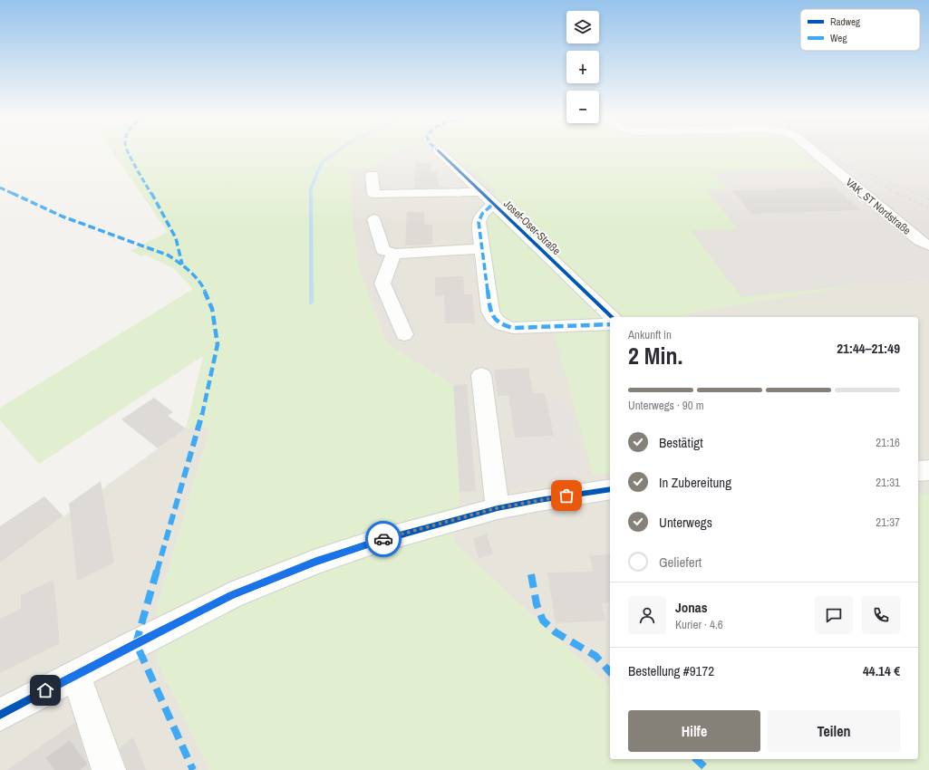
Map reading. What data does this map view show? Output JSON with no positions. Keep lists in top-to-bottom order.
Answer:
{
  "streets": {
    "street": ["VAK_ST Nordstraße", "Josef-Oser-Straße"]
  },
  "legend": ["Radweg", "Weg"],
  "page": {
    "map_buttons": ["+", "−"],
    "heading": ["2 Min.", "Ankunft in", "21:44–21:49"],
    "panel": [
      "Jonas",
      "Kurier · 4.6",
      "Bestellung #9172",
      "44.14 €"
    ],
    "bar": "Unterwegs · 90 m",
    "list": [
      ["Bestätigt", "21:16"],
      ["In Zubereitung", "21:31"],
      ["Unterwegs", "21:37"],
      "Geliefert"
    ],
    "buttons": ["Hilfe", "Teilen"]
  }
}
